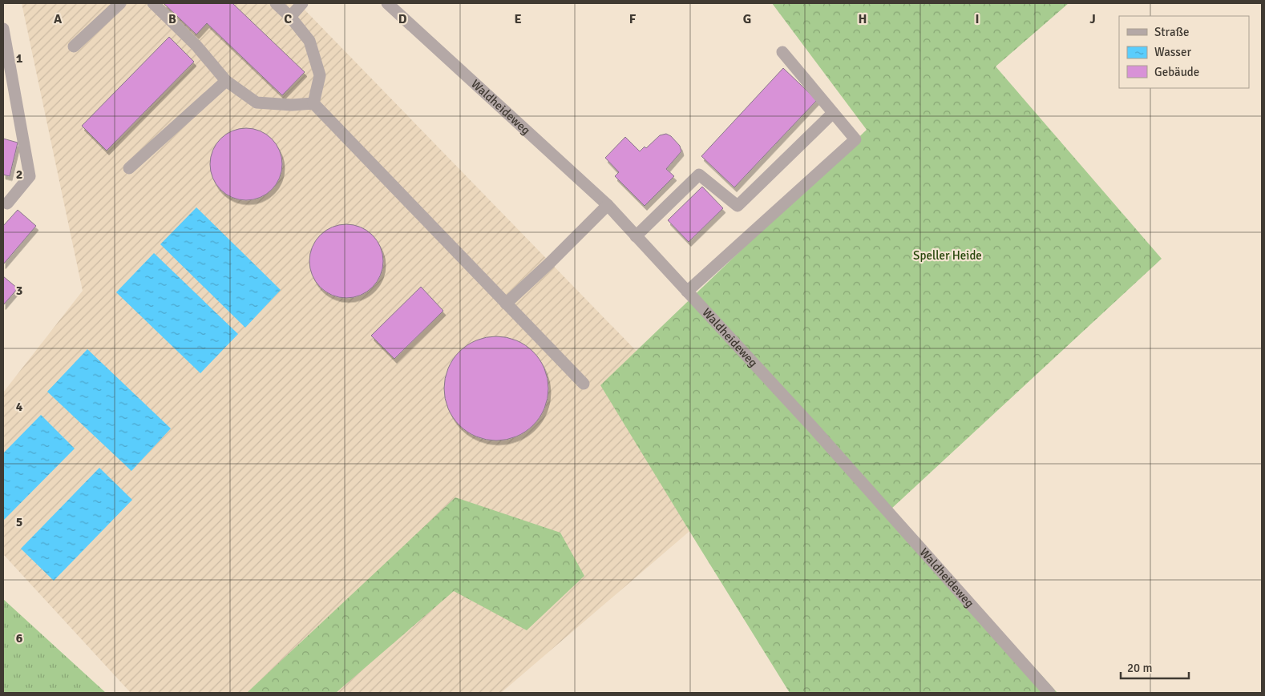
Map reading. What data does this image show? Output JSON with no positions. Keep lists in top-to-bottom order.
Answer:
{
  "streets": {
    "street": ["Waldheideweg"]
  },
  "parks": ["Speller Heide"],
  "legend": ["Straße", "Wasser", "Gebäude"],
  "scale_bar": "20 m",
  "grid": {
    "columns": [
      "A",
      "B",
      "C",
      "D",
      "E",
      "F",
      "G",
      "H",
      "I",
      "J"
    ],
    "rows": [
      "1",
      "2",
      "3",
      "4",
      "5",
      "6"
    ]
  }
}
